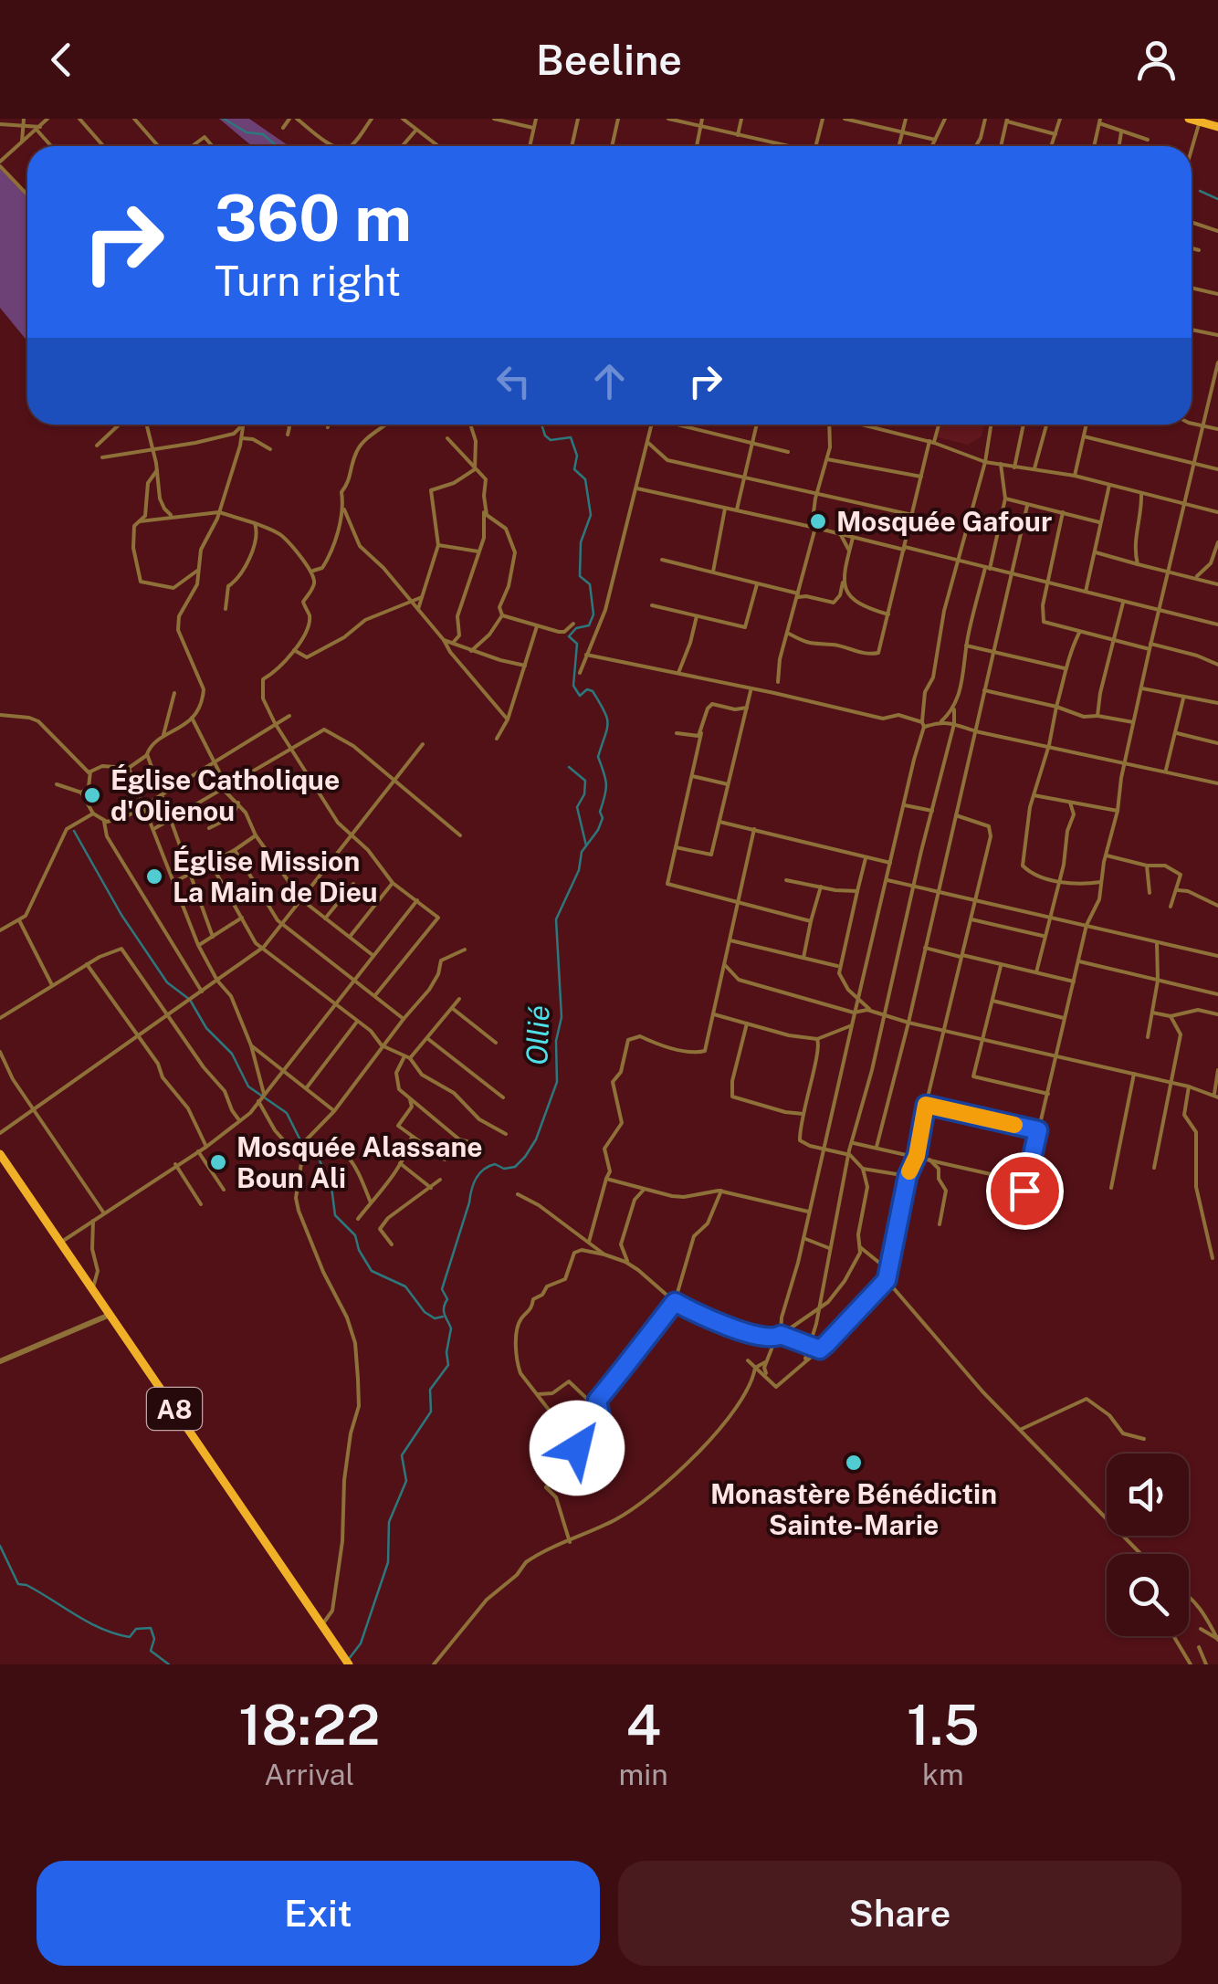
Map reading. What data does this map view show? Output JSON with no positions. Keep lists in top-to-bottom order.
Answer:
{
  "streets": {
    "main road": ["A8"]
  },
  "water": ["Ollié"],
  "places": [
    "Mosquée Gafour",
    "Église Catholique d'Olienou",
    "Église Mission La Main de Dieu",
    "Mosquée Alassane Boun Ali",
    "Monastère Bénédictin Sainte-Marie"
  ],
  "page": {
    "header": "Beeline",
    "turn": ["360 m", "Turn right"],
    "eta": [
      "18:22",
      "Arrival",
      "4",
      "min",
      "1.5",
      "km"
    ],
    "buttons": ["Exit", "Share"]
  }
}
